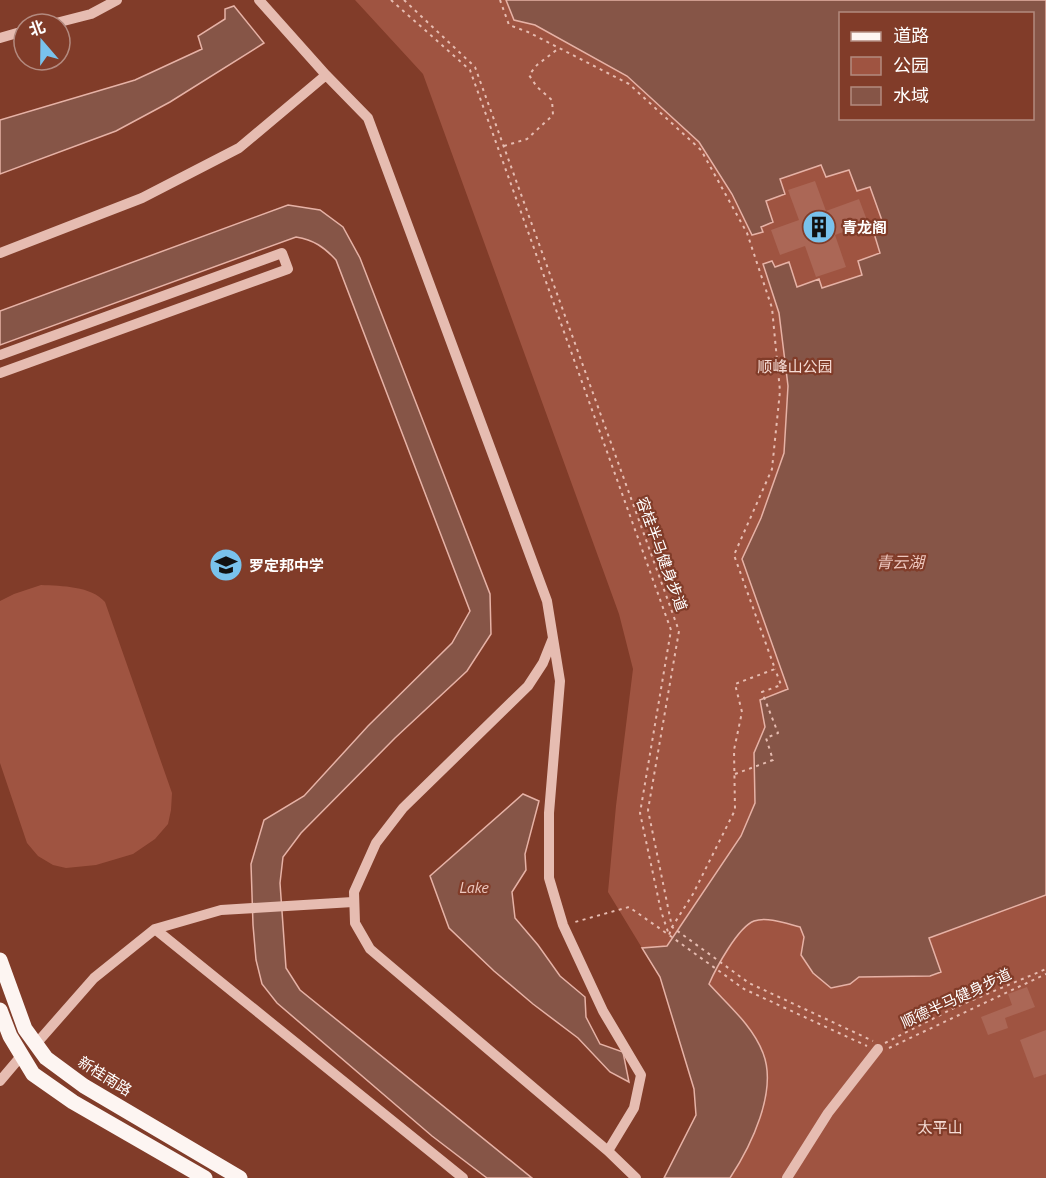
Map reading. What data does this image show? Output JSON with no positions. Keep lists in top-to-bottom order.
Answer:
{
  "streets": {
    "main road": ["新桂南路"],
    "path": ["容桂半马健身步道", "顺德半马健身步道"]
  },
  "water": ["青云湖", "Lake"],
  "parks": ["顺峰山公园", "太平山"],
  "places": {
    "building": ["青龙阁"],
    "school or university": ["罗定邦中学"]
  },
  "legend": ["道路", "公园", "水域"],
  "north": "top"
}
